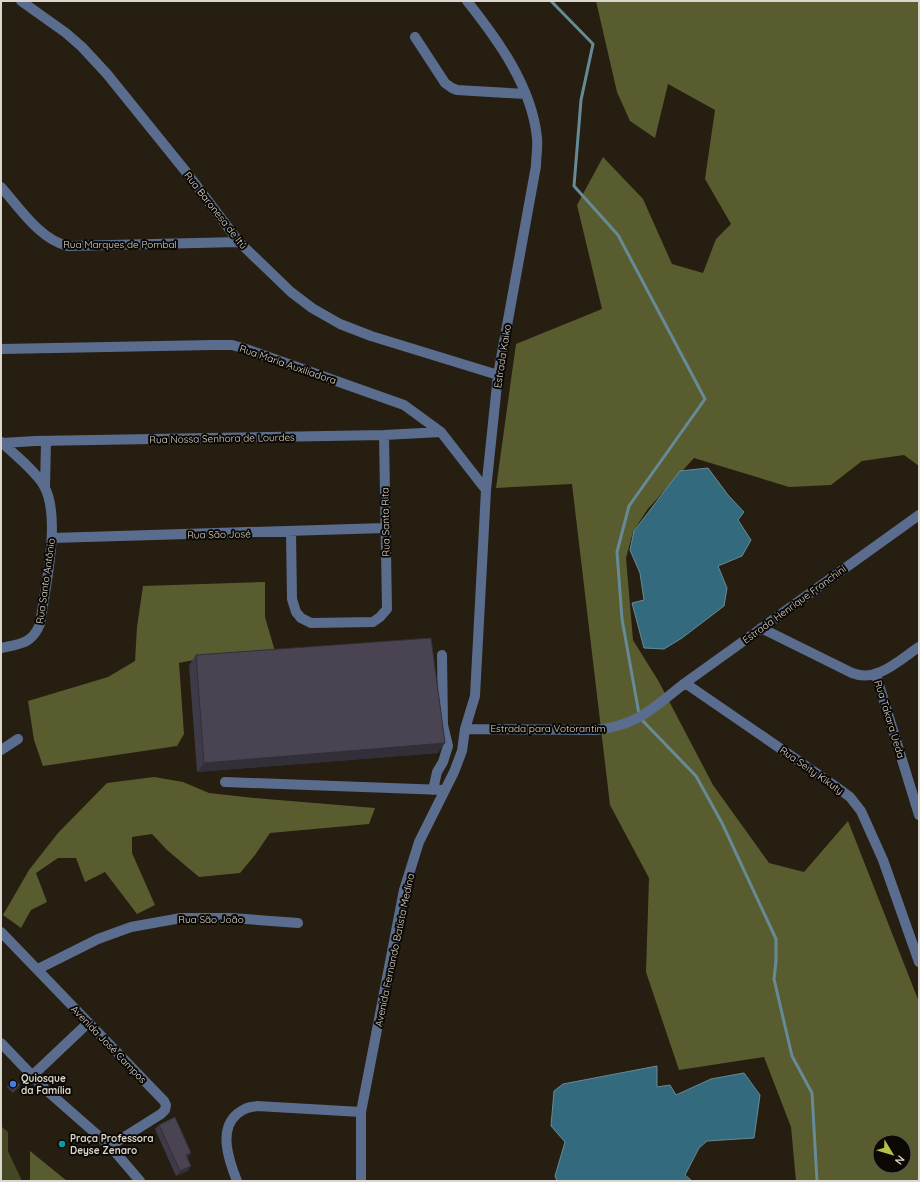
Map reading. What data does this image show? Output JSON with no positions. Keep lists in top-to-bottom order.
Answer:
{
  "streets": {
    "street": [
      "Rua Baronesa de Itú",
      "Rua Marques de Pombal",
      "Estrada Kaiko",
      "Rua Maria Auxiliadora",
      "Rua Nossa Senhora de Lourdes",
      "Rua Santa Rita",
      "Rua São José",
      "Rua Santo Antônio",
      "Estrada Henrique Franchini",
      "Rua Takara Ueda",
      "Estrada para Votorantim",
      "Rua Seity Kikuty",
      "Rua São João",
      "Avenida Fernando Batista Medina",
      "Avenida José Campos"
    ]
  },
  "crossings": [
    ["Rua Baronesa de Itú", "Rua Marques de Pombal"],
    ["Rua Baronesa de Itú", "Estrada Kaiko"],
    ["Estrada Kaiko", "Rua Maria Auxiliadora"],
    ["Estrada Kaiko", "Estrada para Votorantim"],
    ["Estrada Kaiko", "Avenida Fernando Batista Medina"],
    ["Rua Maria Auxiliadora", "Rua Nossa Senhora de Lourdes"],
    ["Rua Nossa Senhora de Lourdes", "Rua Santa Rita"],
    ["Rua Nossa Senhora de Lourdes", "Rua Santo Antônio"],
    ["Rua Santa Rita", "Rua São José"],
    ["Rua São José", "Rua Santo Antônio"],
    ["Estrada Henrique Franchini", "Rua Takara Ueda"],
    ["Estrada Henrique Franchini", "Estrada para Votorantim"],
    ["Estrada Henrique Franchini", "Rua Seity Kikuty"],
    ["Estrada para Votorantim", "Avenida Fernando Batista Medina"],
    ["Rua São João", "Avenida José Campos"]
  ],
  "places": ["Quiosque da Família", "Praça Professora Deyse Zenaro"],
  "north": "bottom right"
}
